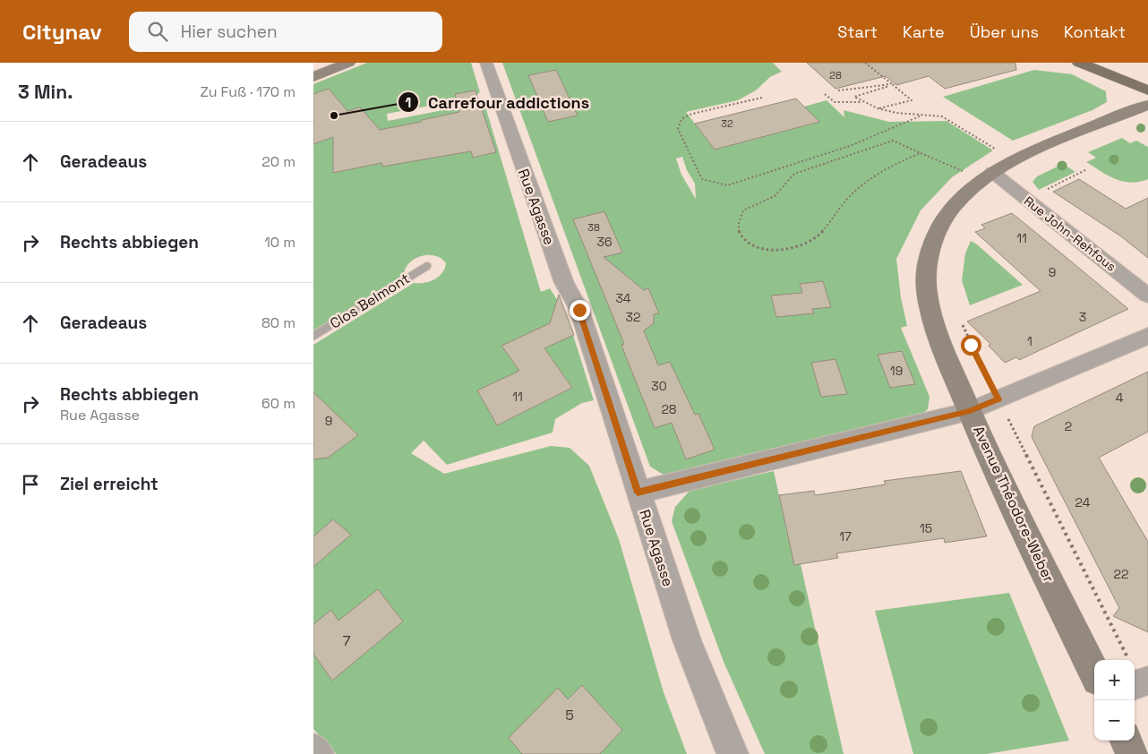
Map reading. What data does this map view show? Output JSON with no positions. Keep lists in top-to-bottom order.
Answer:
{
  "streets": {
    "street": ["Rue Agasse", "Rue John-Rehfous", "Avenue Théodore-Weber"],
    "lane": ["Clos Belmont"]
  },
  "crossings": [
    ["Rue John-Rehfous", "Avenue Théodore-Weber"]
  ],
  "places": ["Carrefour addictions"],
  "house_numbers": [
    "28",
    "32",
    "38",
    "11",
    "36",
    "9",
    "34",
    "32",
    "3",
    "1",
    "19",
    "30",
    "11",
    "4",
    "28",
    "9",
    "2",
    "24",
    "15",
    "17",
    "22",
    "7",
    "5"
  ],
  "page": {
    "header": "Citynav",
    "search": "Hier suchen",
    "nav": [
      "Start",
      "Karte",
      "Über uns",
      "Kontakt"
    ],
    "heading": ["3 Min.", "Zu Fuß · 170 m"],
    "list": [
      ["Geradeaus", "20 m"],
      ["Rechts abbiegen", "10 m"],
      ["Geradeaus", "80 m"],
      ["Rechts abbiegen", "Rue Agasse", "60 m"],
      "Ziel erreicht"
    ],
    "map_buttons": ["+", "−"]
  }
}
